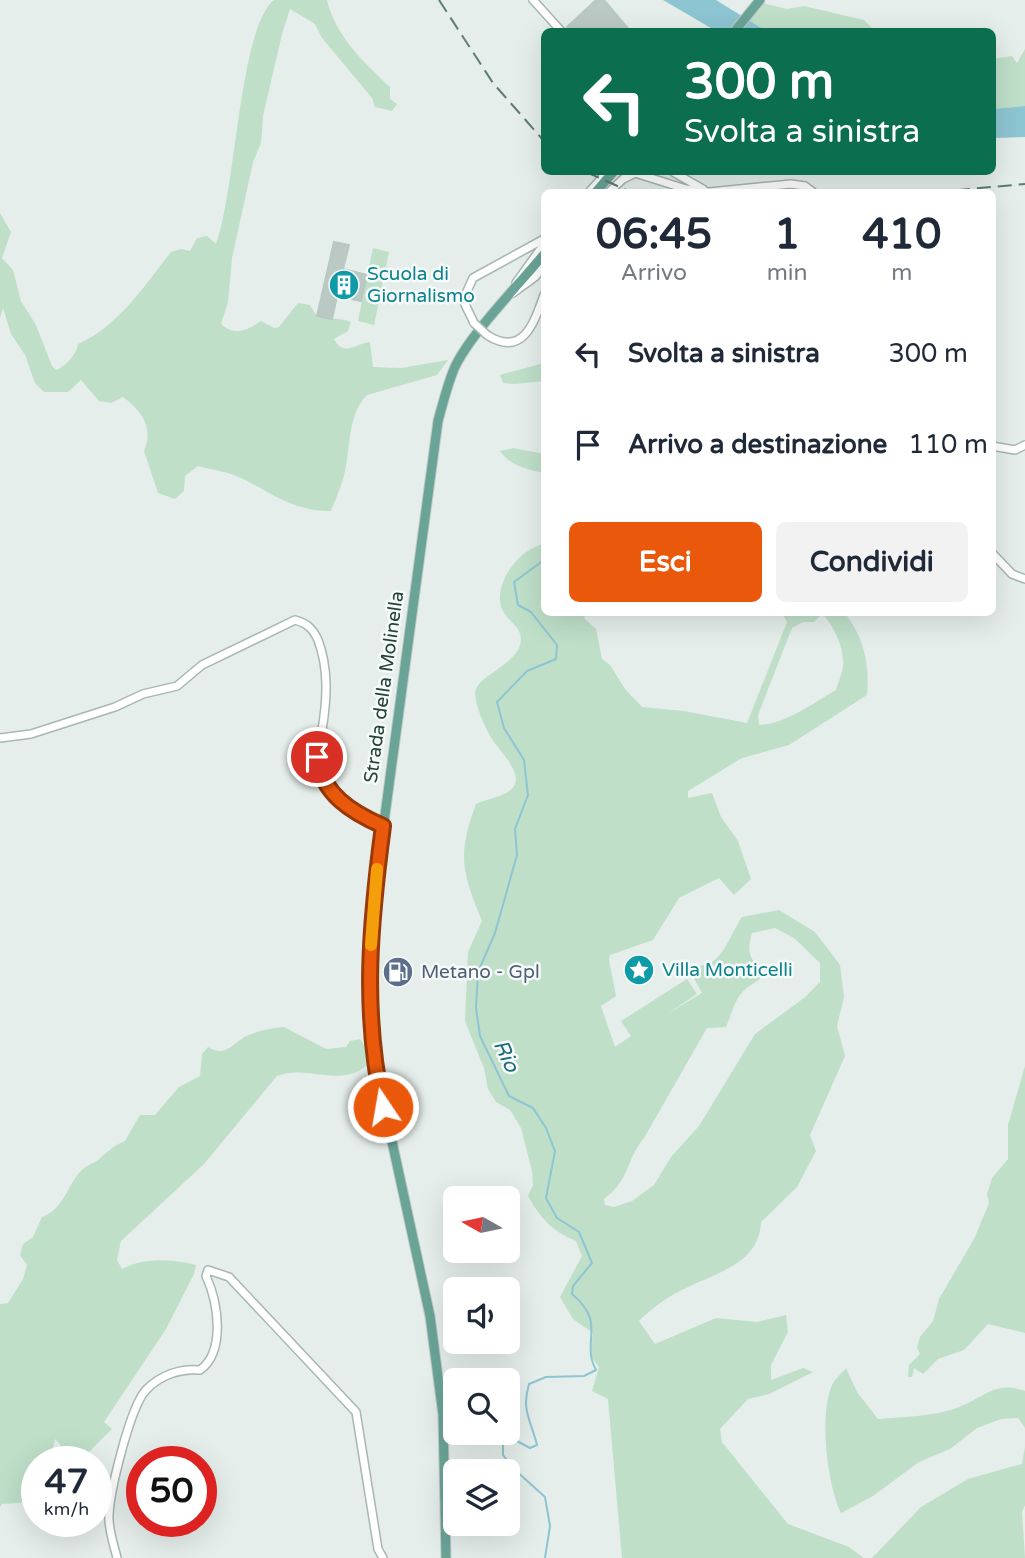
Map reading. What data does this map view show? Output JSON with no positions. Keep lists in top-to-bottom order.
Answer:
{
  "streets": {
    "main road": ["Strada della Molinella"]
  },
  "water": ["Rio"],
  "places": {
    "building": ["Scuola di Giornalismo"],
    "place": ["Villa Monticelli"],
    "fuel station": ["Metano - Gpl"]
  },
  "north": "left",
  "page": {
    "turn": ["300 m", "Svolta a sinistra"],
    "eta": [
      "06:45",
      "Arrivo",
      "1",
      "min",
      "410",
      "m"
    ],
    "list": [
      {
        "name": "Svolta a sinistra",
        "value": "300 m"
      },
      {
        "name": "Arrivo a destinazione",
        "value": "110 m"
      }
    ],
    "buttons": ["Esci", "Condividi"],
    "speed": "47 km/h",
    "limit": "50"
  }
}
